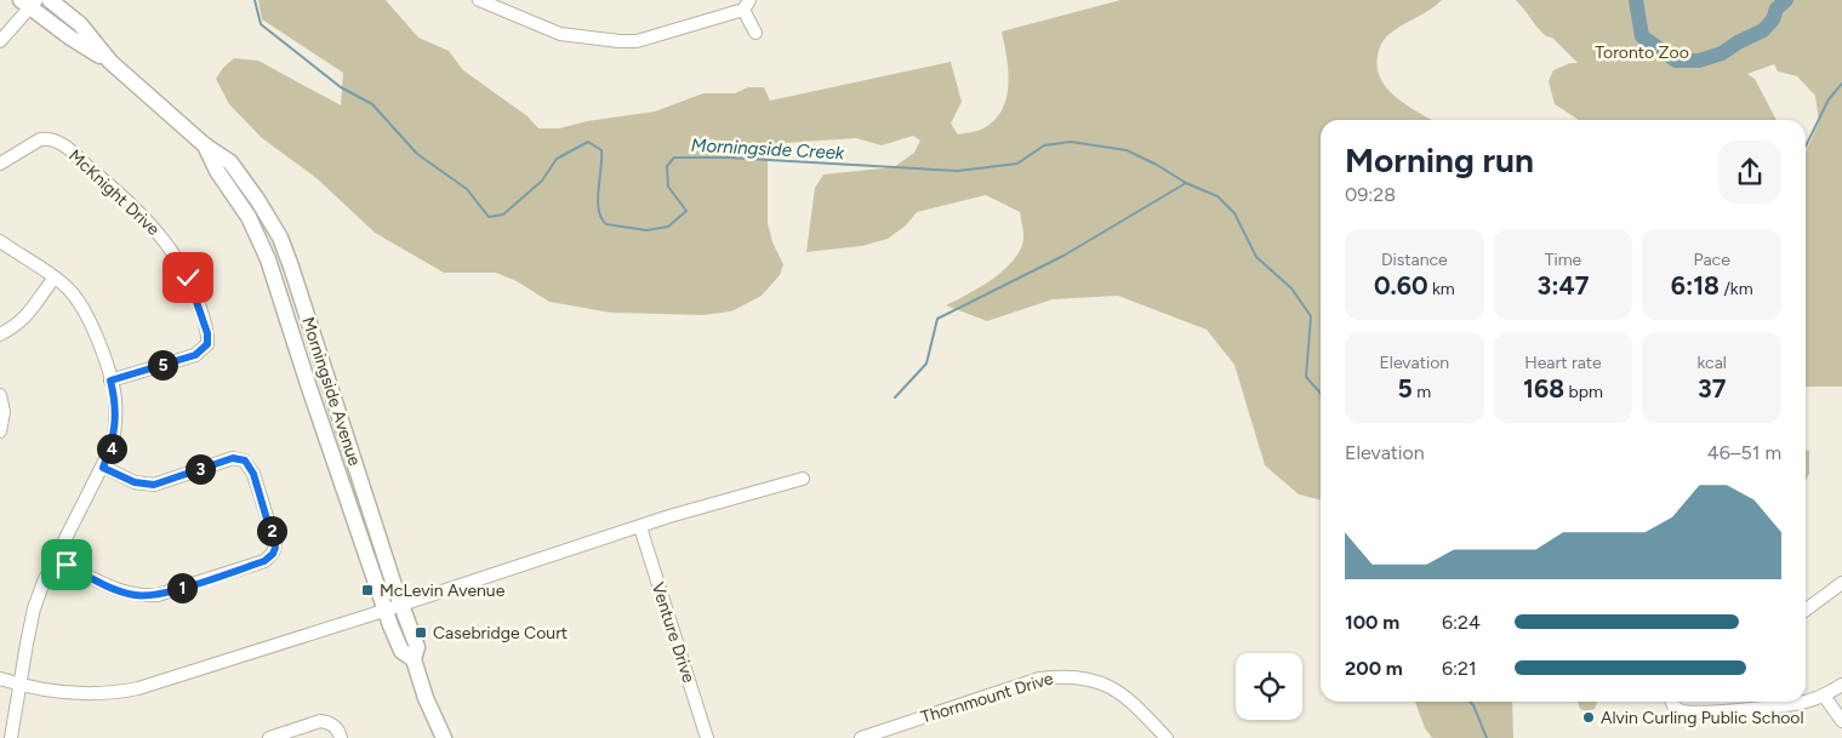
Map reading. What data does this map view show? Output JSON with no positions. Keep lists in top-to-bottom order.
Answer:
{
  "streets": {
    "main road": ["Morningside Avenue"],
    "street": ["McKnight Drive", "Venture Drive", "Thornmount Drive"]
  },
  "water": ["Morningside Creek"],
  "parks": ["Toronto Zoo"],
  "places": {
    "transit": ["McLevin Avenue", "Casebridge Court"],
    "other": ["Alvin Curling Public School"]
  },
  "page": {
    "heading": ["Morning run", "09:28"],
    "stats": [
      ["Distance", "0.60 km"],
      ["Time", "3:47"],
      ["Pace", "6:18 /km"],
      ["Elevation", "5 m"],
      ["Heart rate", "168 bpm"],
      ["kcal", "37"]
    ],
    "pins": [
      "5",
      "4",
      "3",
      "2",
      "1"
    ],
    "chart": ["Elevation", "46–51 m"],
    "list": [
      {
        "name": "100 m",
        "note": "6:24"
      },
      {
        "name": "200 m",
        "note": "6:21"
      }
    ]
  }
}
